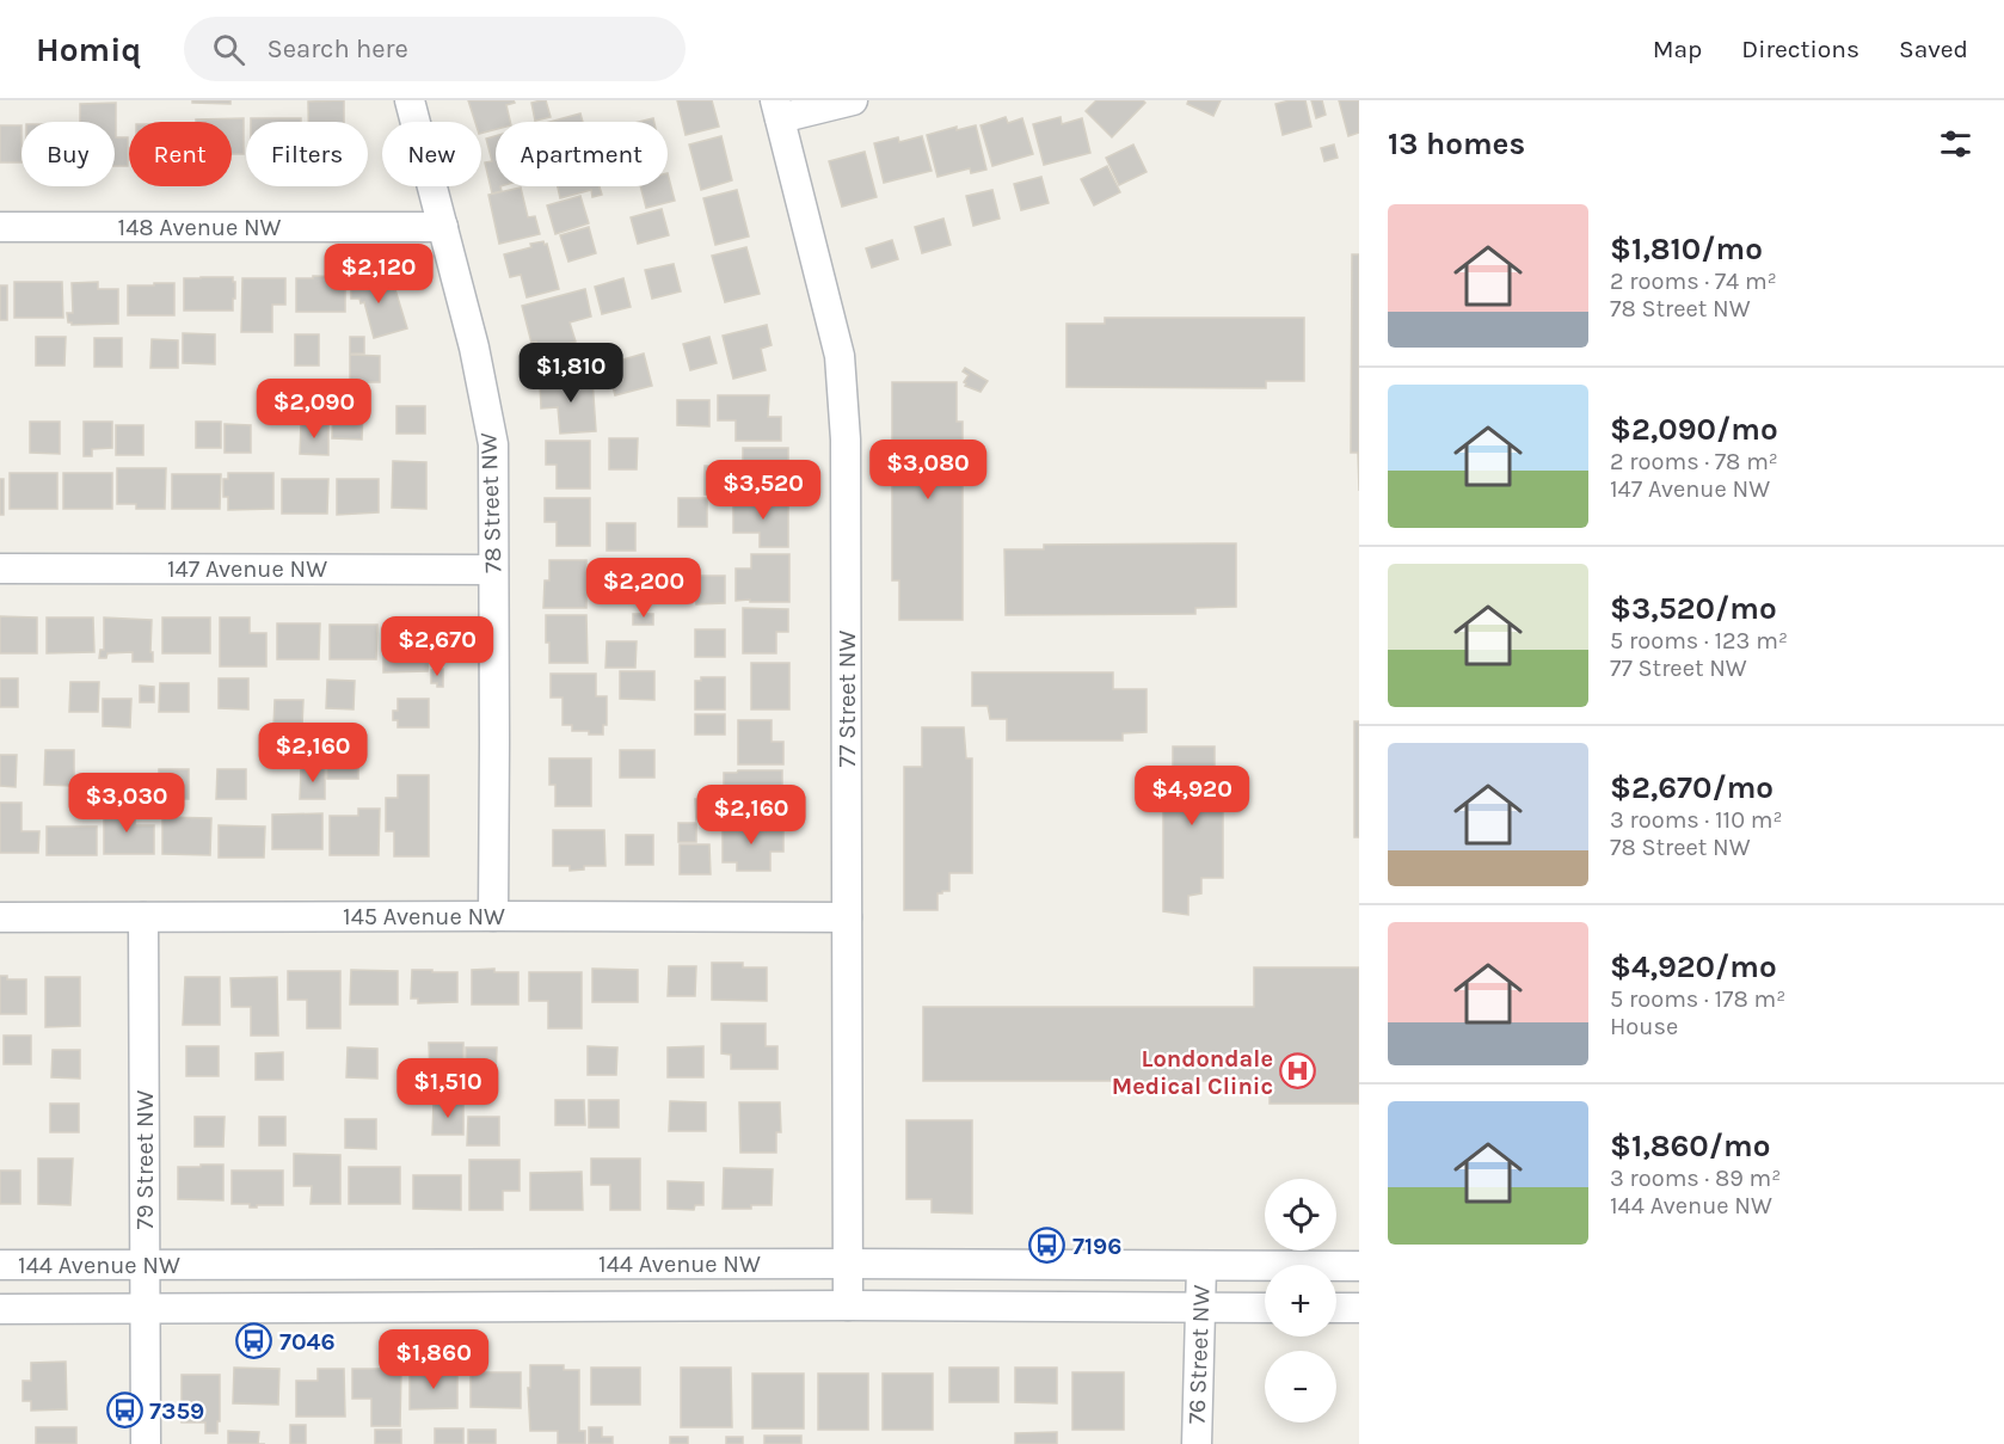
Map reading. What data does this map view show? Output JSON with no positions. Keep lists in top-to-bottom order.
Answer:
{
  "streets": {
    "street": [
      "148 Avenue NW",
      "78 Street NW",
      "147 Avenue NW",
      "77 Street NW",
      "145 Avenue NW",
      "79 Street NW",
      "144 Avenue NW",
      "76 Street NW"
    ]
  },
  "crossings": [
    ["148 Avenue NW", "78 Street NW"],
    ["78 Street NW", "147 Avenue NW"],
    ["78 Street NW", "145 Avenue NW"],
    ["77 Street NW", "145 Avenue NW"],
    ["77 Street NW", "144 Avenue NW"],
    ["145 Avenue NW", "79 Street NW"],
    ["79 Street NW", "144 Avenue NW"],
    ["144 Avenue NW", "76 Street NW"]
  ],
  "places": {
    "hospital": ["Londondale Medical Clinic"],
    "bus stop": ["7196", "7046", "7359"]
  },
  "page": {
    "header": "Homiq",
    "search": "Search here",
    "nav": ["Map", "Directions", "Saved"],
    "heading": "13 homes",
    "chip": [
      "Buy",
      "Rent",
      "Filters",
      "New",
      "Apartment"
    ],
    "list": [
      {
        "name": "$1,810/mo",
        "note": "2 rooms · 74 m² · 78 Street NW"
      },
      {
        "name": "$2,090/mo",
        "note": "2 rooms · 78 m² · 147 Avenue NW"
      },
      {
        "name": "$3,520/mo",
        "note": "5 rooms · 123 m² · 77 Street NW"
      },
      {
        "name": "$2,670/mo",
        "note": "3 rooms · 110 m² · 78 Street NW"
      },
      {
        "name": "$4,920/mo",
        "note": "5 rooms · 178 m² · House"
      },
      {
        "name": "$1,860/mo",
        "note": "3 rooms · 89 m² · 144 Avenue NW"
      }
    ],
    "price": [
      "$2,120",
      "$1,810",
      "$2,090",
      "$3,080",
      "$3,520",
      "$2,200",
      "$2,670",
      "$2,160",
      "$4,920",
      "$3,030",
      "$2,160",
      "$1,510",
      "$1,860"
    ],
    "map_buttons": ["+", "−"]
  }
}
